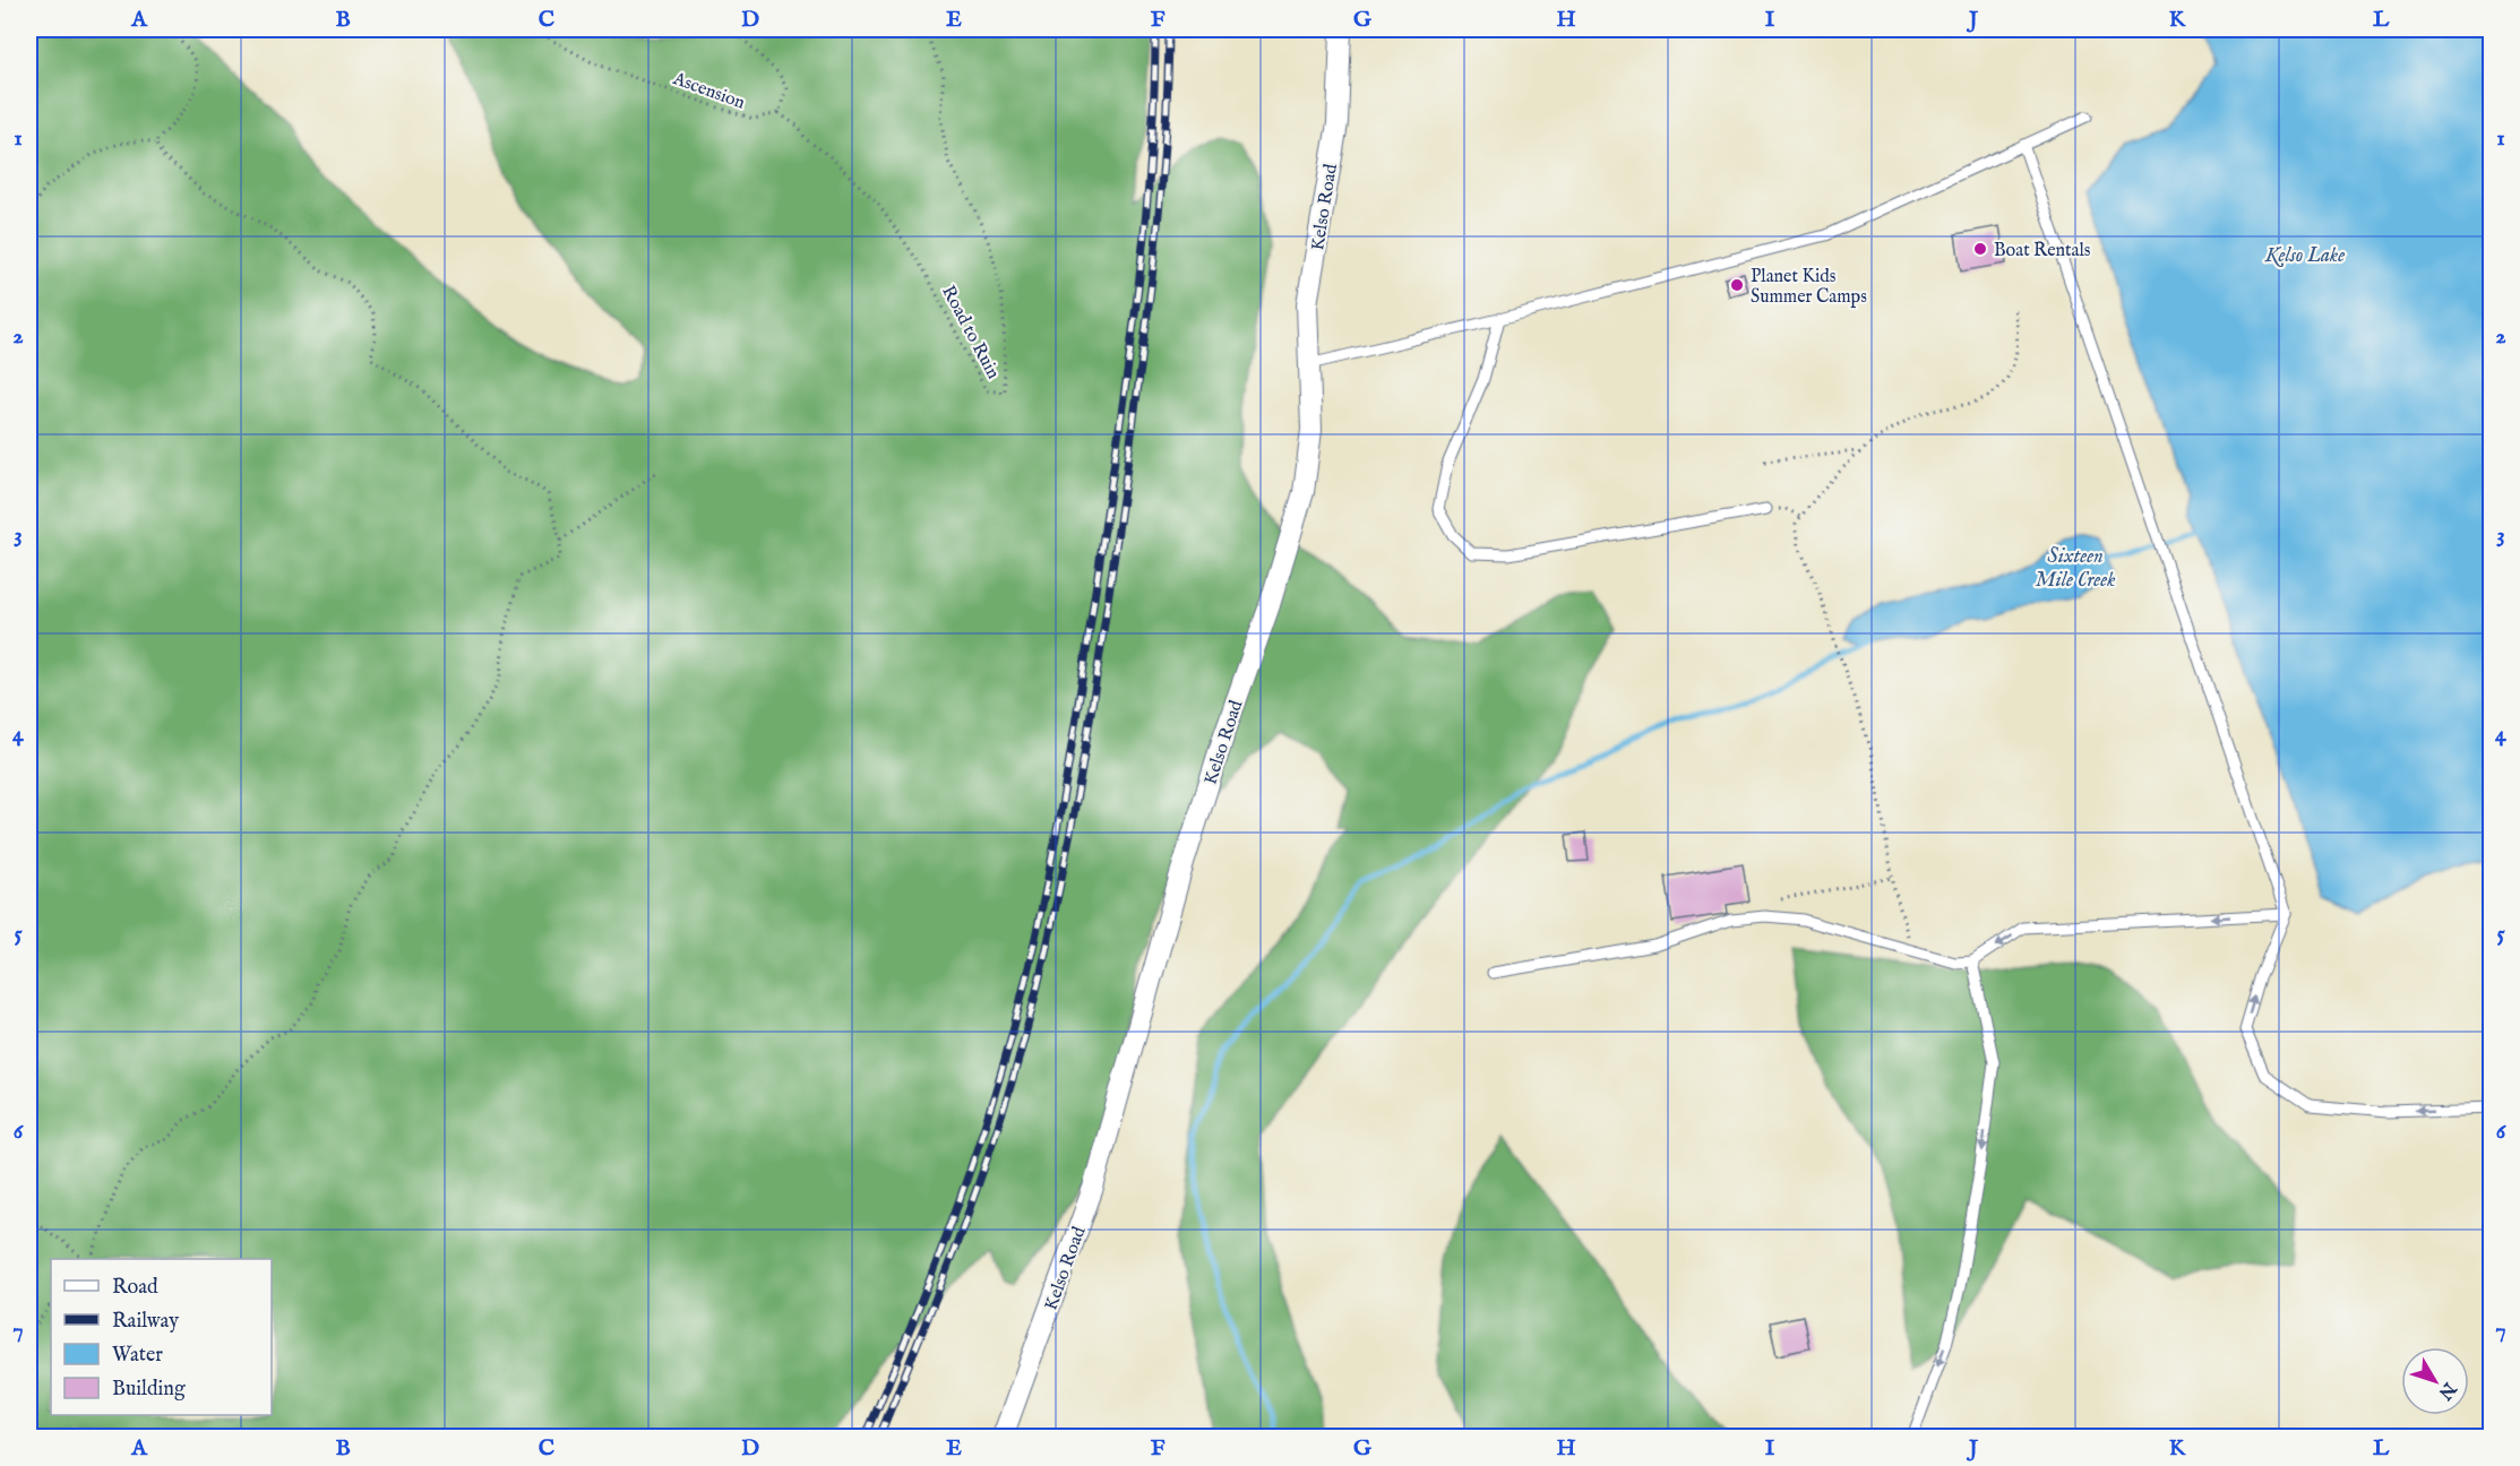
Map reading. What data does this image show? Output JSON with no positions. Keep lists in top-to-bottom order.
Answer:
{
  "streets": {
    "street": ["Kelso Road"],
    "path": ["Ascension", "Road to Ruin"]
  },
  "crossings": [
    ["Ascension", "Road to Ruin"]
  ],
  "water": ["Kelso Lake", "Sixteen Mile Creek"],
  "places": ["Boat Rentals", "Planet Kids Summer Camps"],
  "legend": [
    "Road",
    "Railway",
    "Water",
    "Building"
  ],
  "north": "bottom right",
  "grid": {
    "columns": [
      "A",
      "B",
      "C",
      "D",
      "E",
      "F",
      "G",
      "H",
      "I",
      "J",
      "K",
      "L"
    ],
    "rows": [
      "1",
      "2",
      "3",
      "4",
      "5",
      "6",
      "7"
    ]
  }
}
